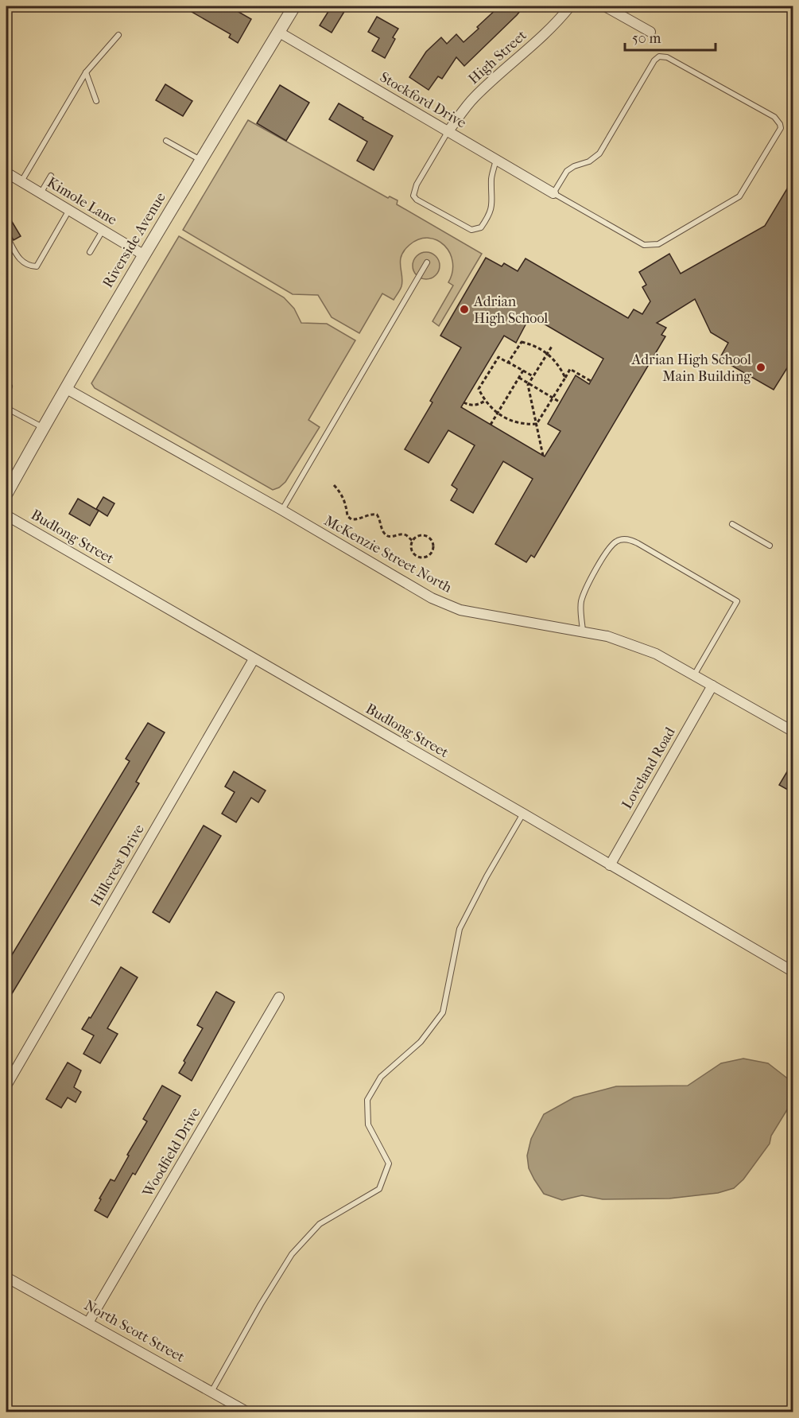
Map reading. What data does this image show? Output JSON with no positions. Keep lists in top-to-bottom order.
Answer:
{
  "streets": {
    "street": [
      "High Street",
      "Stockford Drive",
      "Kimole Lane",
      "Riverside Avenue",
      "Budlong Street",
      "McKenzie Street North",
      "Loveland Road",
      "Hillcrest Drive",
      "Woodfield Drive",
      "North Scott Street"
    ]
  },
  "crossings": [
    ["High Street", "Stockford Drive"],
    ["Stockford Drive", "Riverside Avenue"],
    ["Kimole Lane", "Riverside Avenue"],
    ["Riverside Avenue", "McKenzie Street North"],
    ["Budlong Street", "Loveland Road"],
    ["Budlong Street", "Hillcrest Drive"],
    ["McKenzie Street North", "Loveland Road"],
    ["Woodfield Drive", "North Scott Street"]
  ],
  "places": ["Adrian High School", "Adrian High School Main Building"],
  "scale_bar": "50 m"
}
